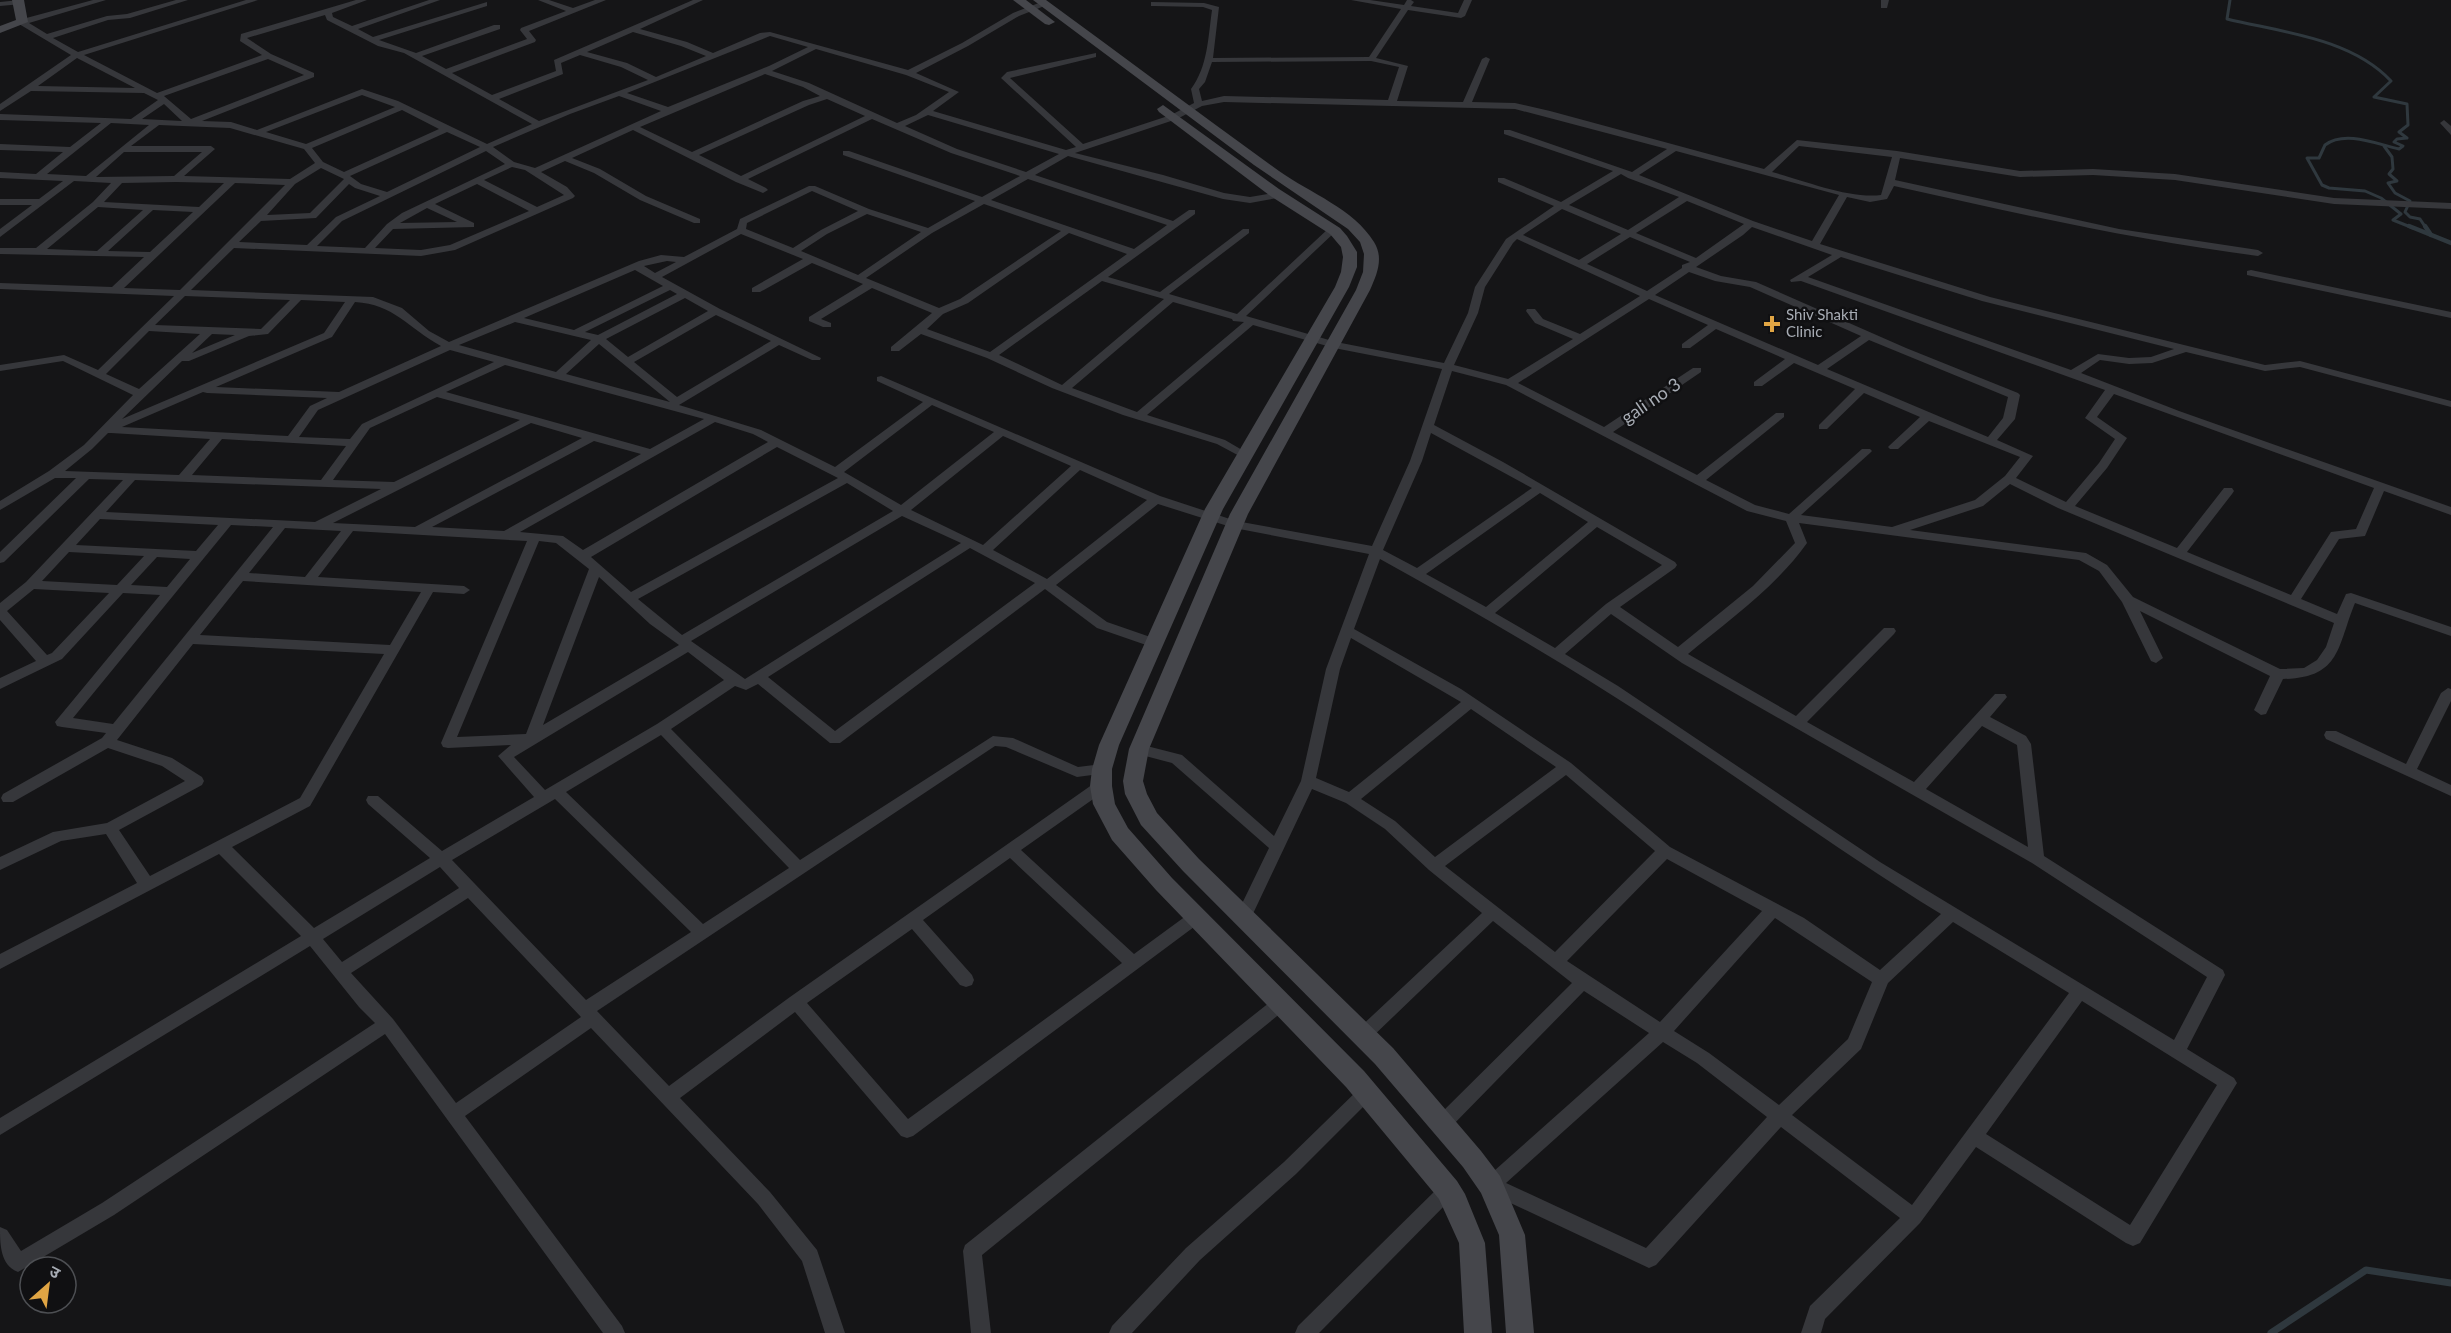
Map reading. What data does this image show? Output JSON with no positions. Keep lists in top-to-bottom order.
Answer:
{
  "streets": {
    "street": ["gali no 3"]
  },
  "places": {
    "health": ["Shiv Shakti Clinic"]
  },
  "north": "top right"
}
